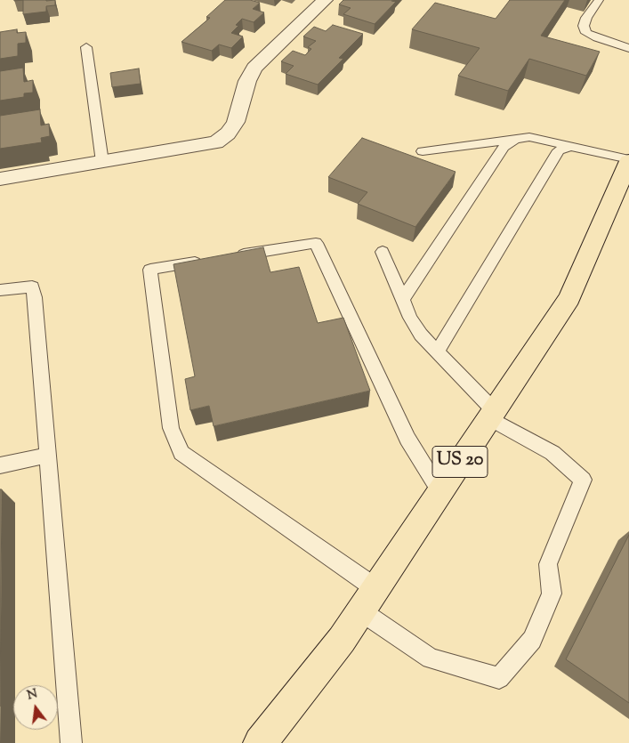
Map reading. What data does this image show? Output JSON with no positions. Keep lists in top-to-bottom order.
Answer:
{
  "streets": {
    "main road": ["US 20"]
  },
  "north": "top"
}
